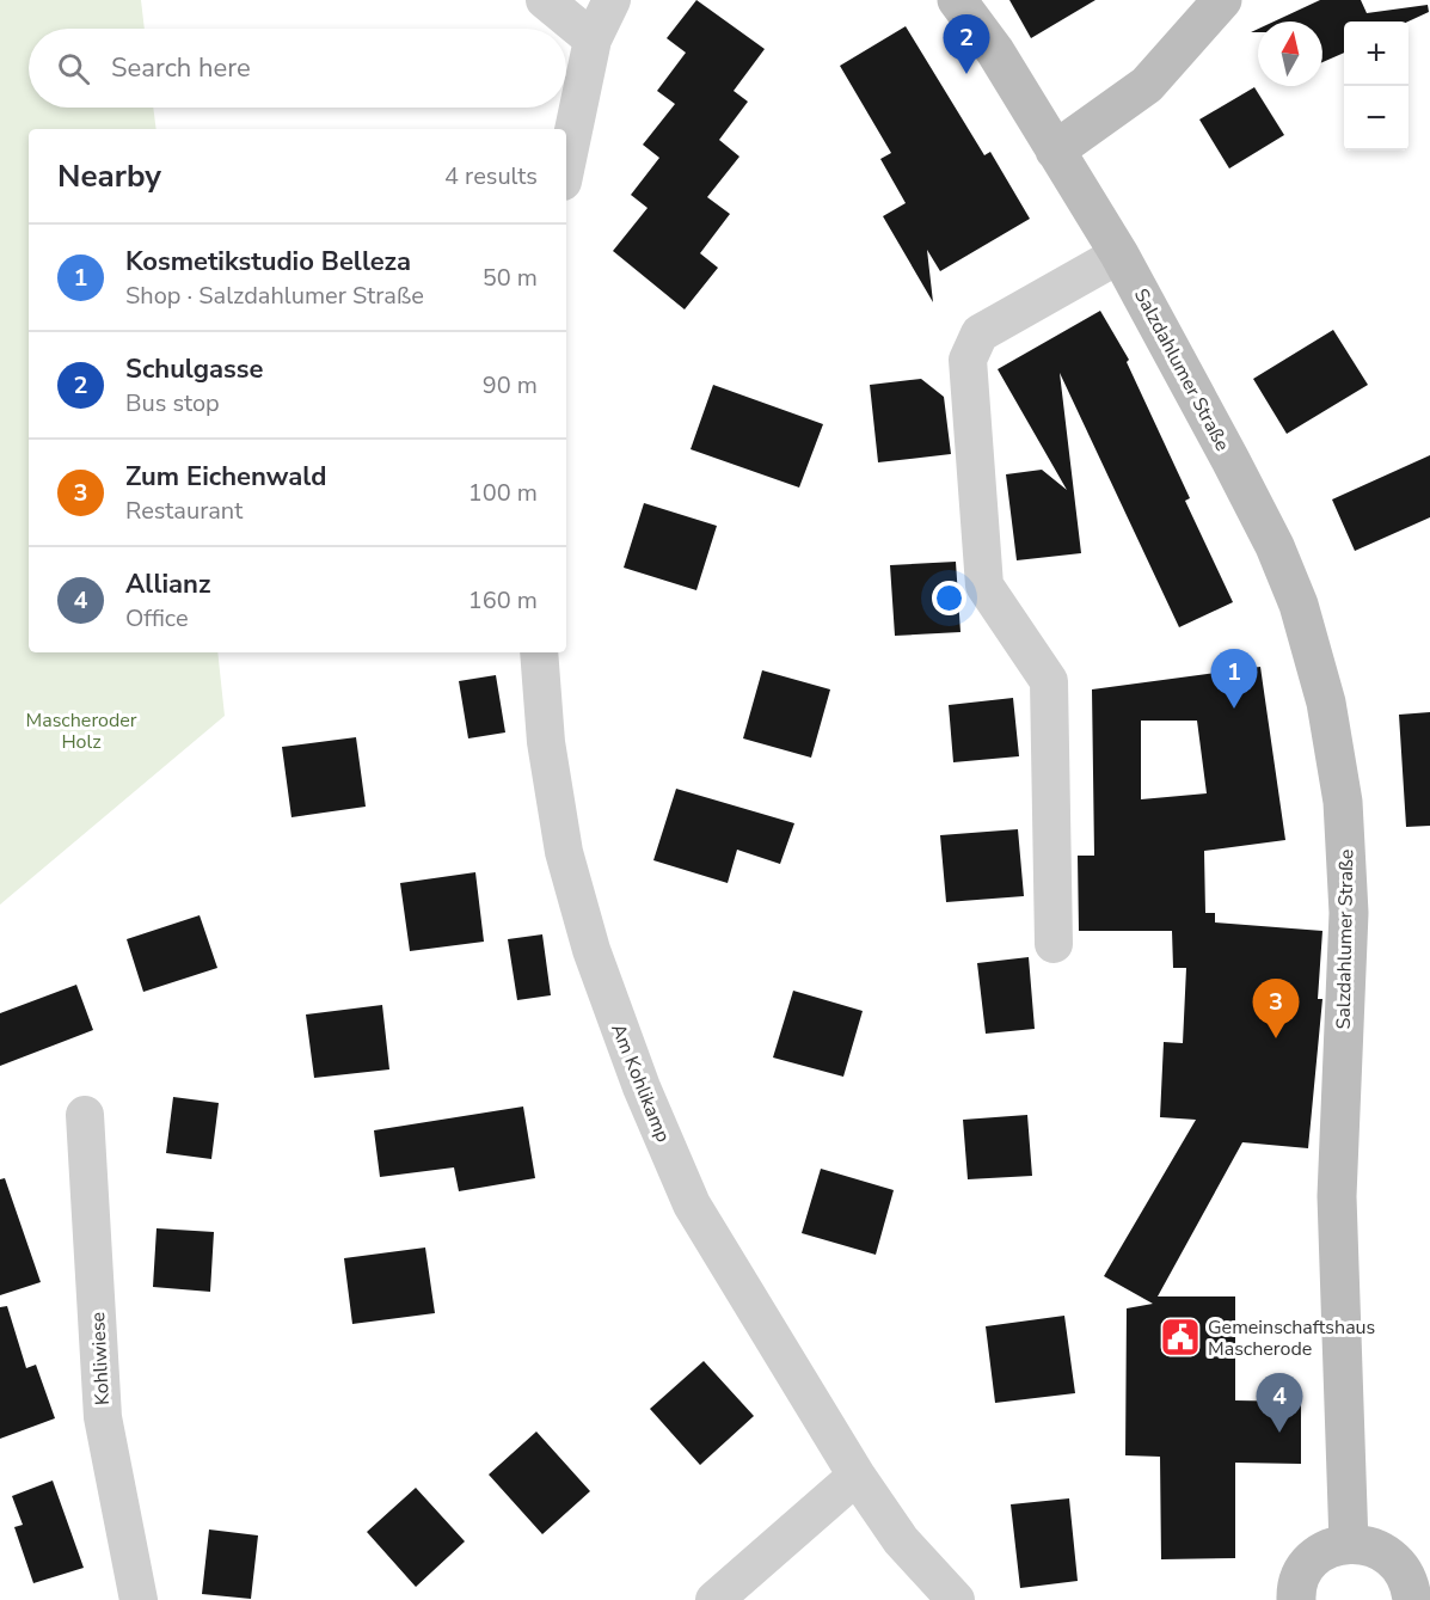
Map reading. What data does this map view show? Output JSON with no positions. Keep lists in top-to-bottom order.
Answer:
{
  "streets": {
    "main road": ["Salzdahlumer Straße"],
    "street": ["Am Kohlikamp", "Kohliwiese"]
  },
  "parks": ["Mascheroder Holz"],
  "places": {
    "public building": ["Gemeinschaftshaus Mascherode"]
  },
  "north": "top",
  "page": {
    "pins": [
      "2",
      "1",
      "3",
      "4"
    ],
    "map_buttons": ["+", "−"],
    "search": "Search here",
    "heading": ["Nearby", "4 results"],
    "list": [
      {
        "mark": "1",
        "name": "Kosmetikstudio Belleza",
        "note": "Shop · Salzdahlumer Straße",
        "value": "50 m"
      },
      {
        "mark": "2",
        "name": "Schulgasse",
        "note": "Bus stop",
        "value": "90 m"
      },
      {
        "mark": "3",
        "name": "Zum Eichenwald",
        "note": "Restaurant",
        "value": "100 m"
      },
      {
        "mark": "4",
        "name": "Allianz",
        "note": "Office",
        "value": "160 m"
      }
    ]
  }
}
